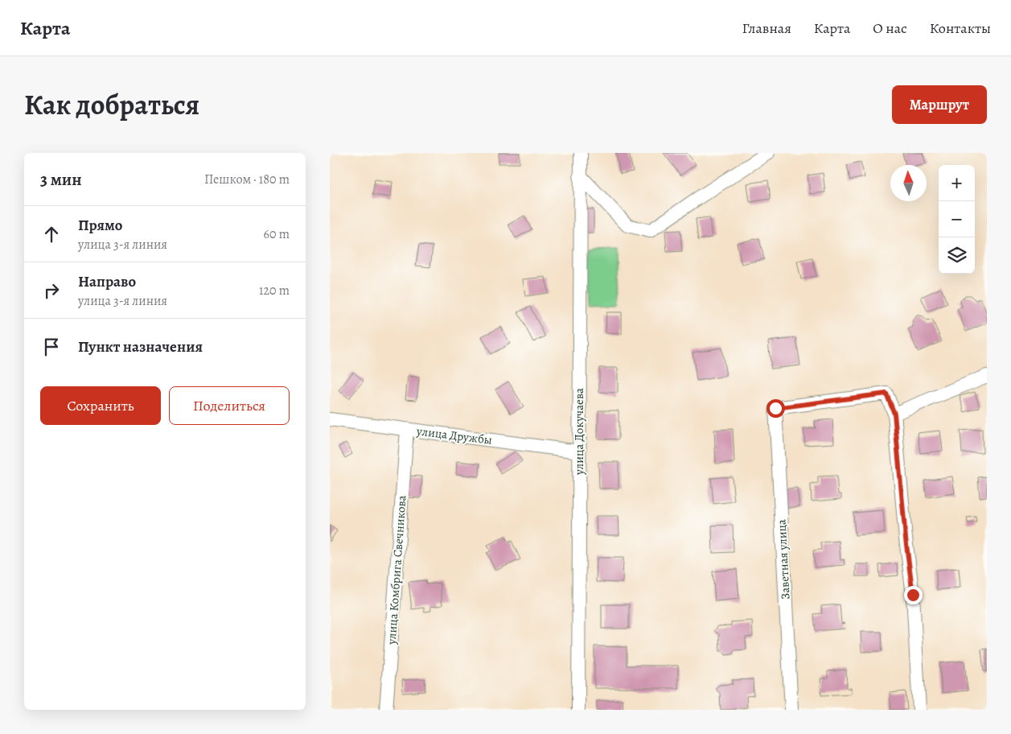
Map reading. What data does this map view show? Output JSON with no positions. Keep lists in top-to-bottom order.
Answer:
{
  "streets": {
    "street": [
      "улица Докучаева",
      "улица Дружбы",
      "Заветная улица",
      "улица Комбрига Свечникова"
    ]
  },
  "crossings": [
    ["улица Докучаева", "улица Дружбы"],
    ["улица Дружбы", "улица Комбрига Свечникова"]
  ],
  "north": "top",
  "page": {
    "header": "Карта",
    "nav": [
      "Главная",
      "Карта",
      "О нас",
      "Контакты"
    ],
    "title": "Как добраться",
    "buttons": [
      "Маршрут",
      ["Сохранить", "Поделиться"]
    ],
    "heading": ["3 мин", "Пешком · 180 m"],
    "map_buttons": ["+", "−"],
    "list": [
      ["Прямо", "улица 3-я линия", "60 m"],
      ["Направо", "улица 3-я линия", "120 m"],
      "Пункт назначения"
    ]
  }
}
